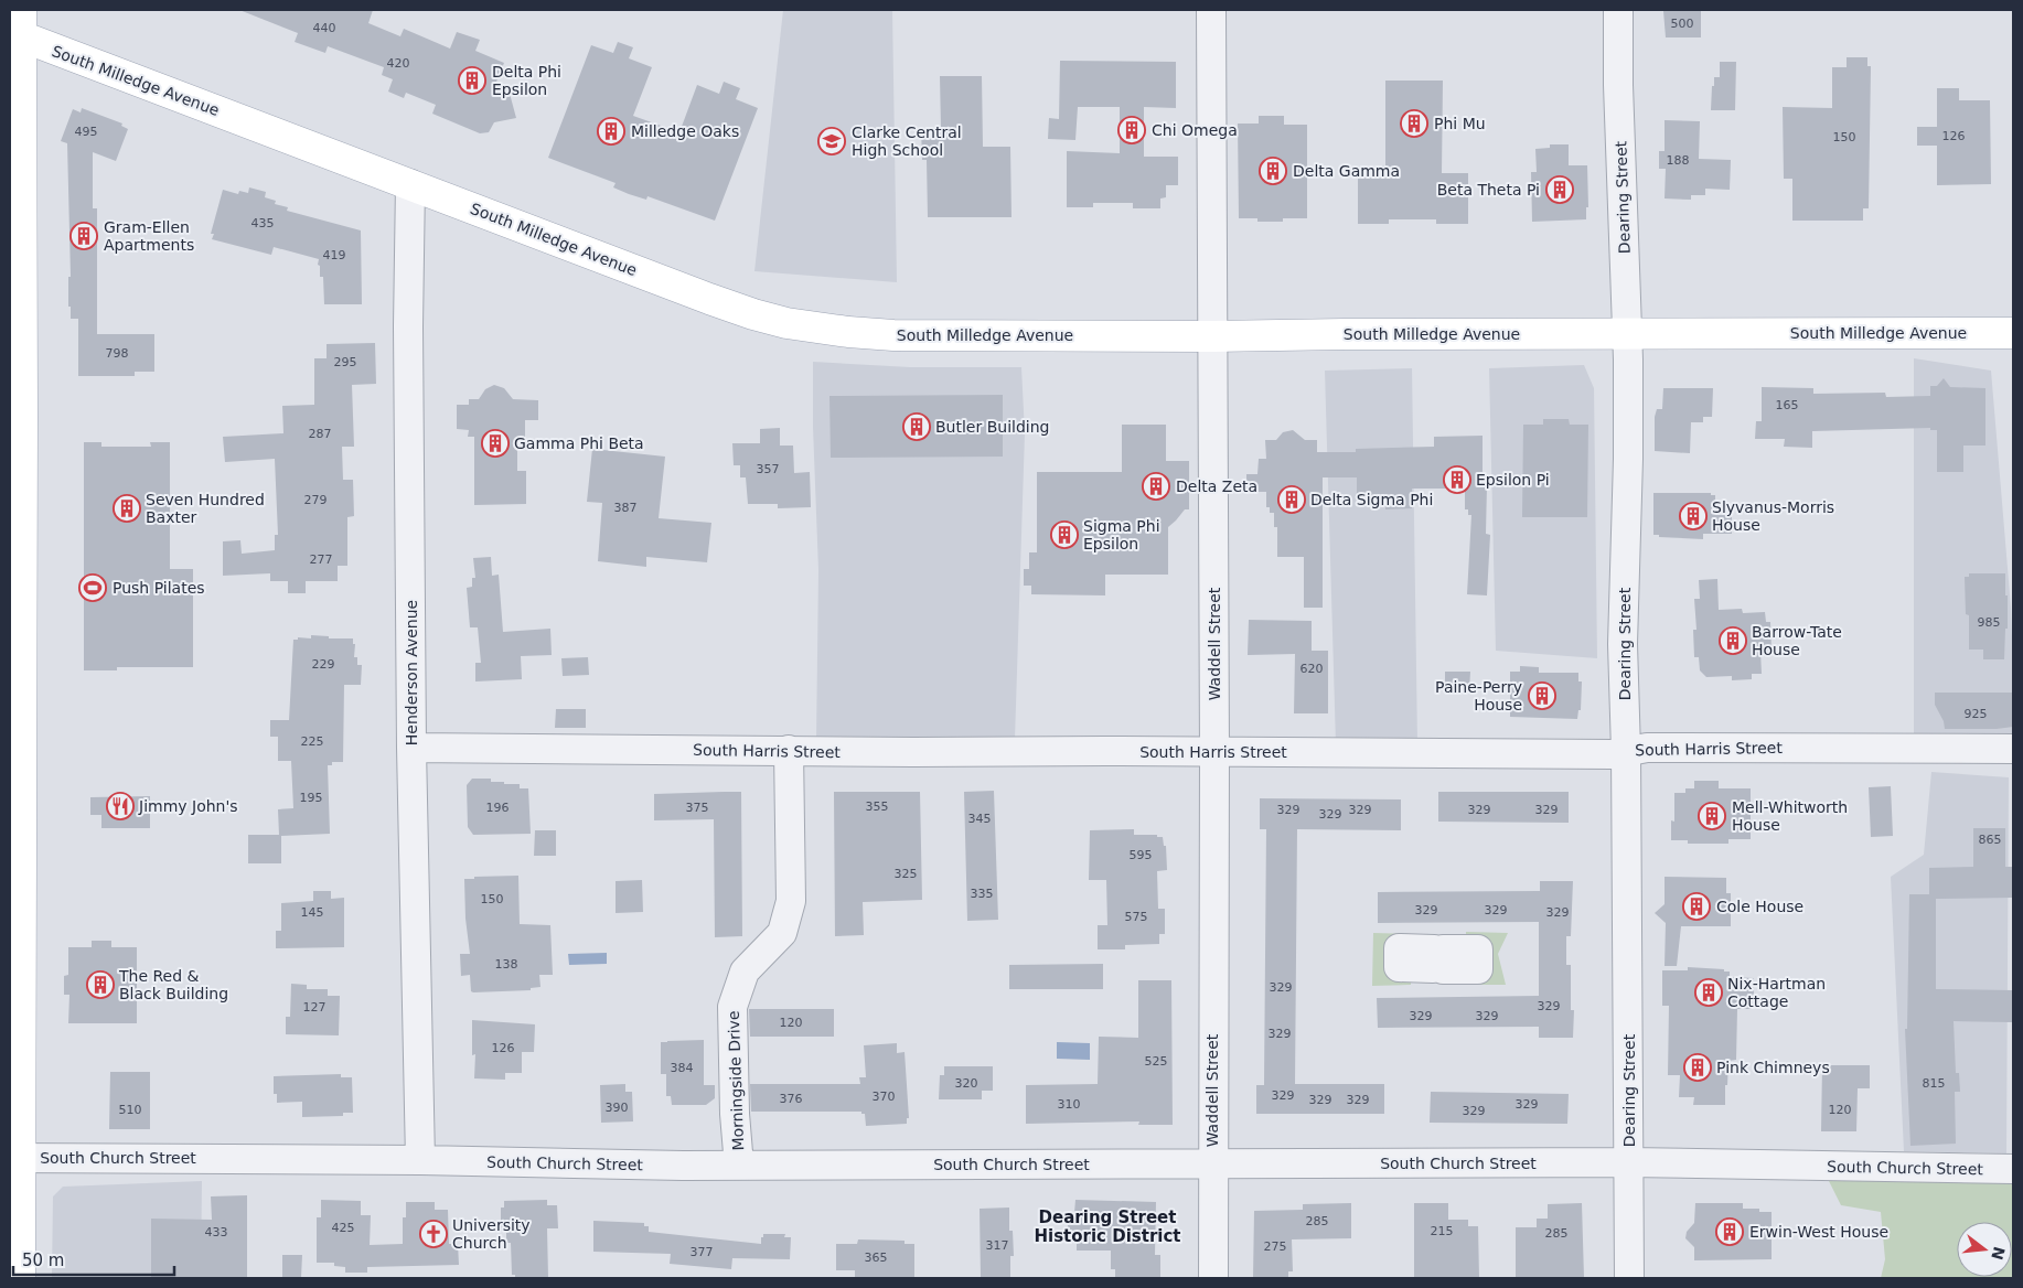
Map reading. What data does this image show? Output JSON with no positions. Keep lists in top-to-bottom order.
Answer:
{
  "streets": {
    "main road": ["South Milledge Avenue"],
    "street": [
      "Dearing Street",
      "Waddell Street",
      "Henderson Avenue",
      "South Harris Street",
      "Morningside Drive",
      "South Church Street"
    ]
  },
  "crossings": [
    ["South Milledge Avenue", "Dearing Street"],
    ["South Milledge Avenue", "Waddell Street"],
    ["South Milledge Avenue", "Henderson Avenue"],
    ["Dearing Street", "South Harris Street"],
    ["Dearing Street", "South Church Street"],
    ["Waddell Street", "South Harris Street"],
    ["Waddell Street", "South Church Street"],
    ["Henderson Avenue", "South Harris Street"],
    ["Henderson Avenue", "South Church Street"],
    ["South Harris Street", "Morningside Drive"],
    ["Morningside Drive", "South Church Street"]
  ],
  "districts": ["Dearing Street Historic District"],
  "places": {
    "building": [
      "Delta Phi Epsilon",
      "Phi Mu",
      "Chi Omega",
      "Milledge Oaks",
      "Delta Gamma",
      "Beta Theta Pi",
      "Gram-Ellen Apartments",
      "Butler Building",
      "Gamma Phi Beta",
      "Epsilon Pi",
      "Delta Zeta",
      "Delta Sigma Phi",
      "Seven Hundred Baxter",
      "Slyvanus-Morris House",
      "Sigma Phi Epsilon",
      "Barrow-Tate House",
      "Paine-Perry House",
      "Mell-Whitworth House",
      "Cole House",
      "The Red & Black Building",
      "Nix-Hartman Cottage",
      "Pink Chimneys",
      "Erwin-West House"
    ],
    "school or university": ["Clarke Central High School"],
    "sports": ["Push Pilates"],
    "restaurant": ["Jimmy John's"],
    "church": ["University Church"]
  },
  "house_numbers": [
    "500",
    "440",
    "420",
    "495",
    "126",
    "150",
    "188",
    "435",
    "419",
    "798",
    "295",
    "165",
    "287",
    "357",
    "279",
    "387",
    "277",
    "985",
    "229",
    "620",
    "925",
    "225",
    "195",
    "355",
    "196",
    "375",
    "329",
    "329",
    "329",
    "329",
    "329",
    "345",
    "865",
    "595",
    "325",
    "335",
    "150",
    "329",
    "329",
    "145",
    "329",
    "575",
    "138",
    "329",
    "329",
    "127",
    "329",
    "329",
    "120",
    "329",
    "126",
    "525",
    "384",
    "320",
    "815",
    "329",
    "370",
    "376",
    "329",
    "329",
    "310",
    "329",
    "390",
    "510",
    "120",
    "329",
    "285",
    "425",
    "215",
    "433",
    "285",
    "317",
    "275",
    "377",
    "365"
  ],
  "scale_bar": "50 m",
  "north": "right"
}
